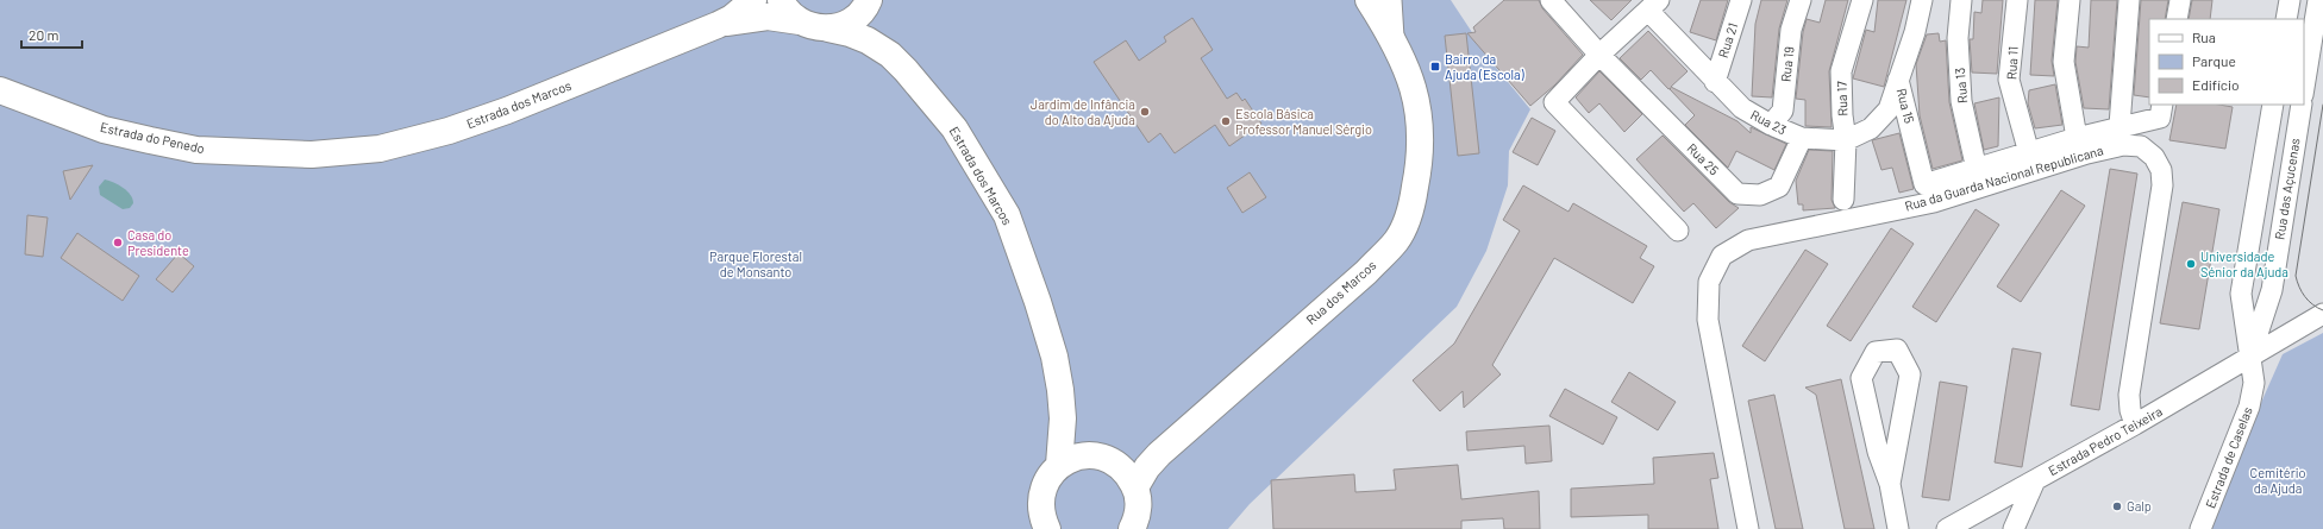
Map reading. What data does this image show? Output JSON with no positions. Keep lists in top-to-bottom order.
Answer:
{
  "streets": {
    "street": [
      "Rua 21",
      "Rua 11",
      "Rua 19",
      "Rua 13",
      "Rua 17",
      "Estrada dos Marcos",
      "Rua 15",
      "Rua 23",
      "Estrada do Penedo",
      "Rua 25",
      "Rua da Guarda Nacional Republicana",
      "Rua das Açucenas",
      "Rua dos Marcos",
      "Estrada Pedro Teixeira",
      "Estrada de Caselas"
    ]
  },
  "crossings": [
    ["Rua 21", "Rua 23"],
    ["Rua 19", "Rua 23"],
    ["Rua 13", "Rua 15"],
    ["Rua 17", "Rua 23"],
    ["Estrada dos Marcos", "Estrada do Penedo"],
    ["Rua 15", "Rua 23"],
    ["Rua 23", "Rua 25"],
    ["Rua da Guarda Nacional Republicana", "Estrada Pedro Teixeira"],
    ["Rua das Açucenas", "Estrada Pedro Teixeira"],
    ["Rua das Açucenas", "Estrada de Caselas"],
    ["Estrada Pedro Teixeira", "Estrada de Caselas"]
  ],
  "parks": ["Parque Florestal de Monsanto", "Cemitério da Ajuda"],
  "places": {
    "transit": ["Bairro da Ajuda (Escola)"],
    "other": [
      "Jardim de Infância do Alto da Ajuda",
      "Escola Básica Professor Manuel Sérgio",
      "Casa do Presidente",
      "Universidade Sénior da Ajuda",
      "Galp"
    ]
  },
  "legend": ["Rua", "Parque", "Edifício"],
  "scale_bar": "20 m"
}
